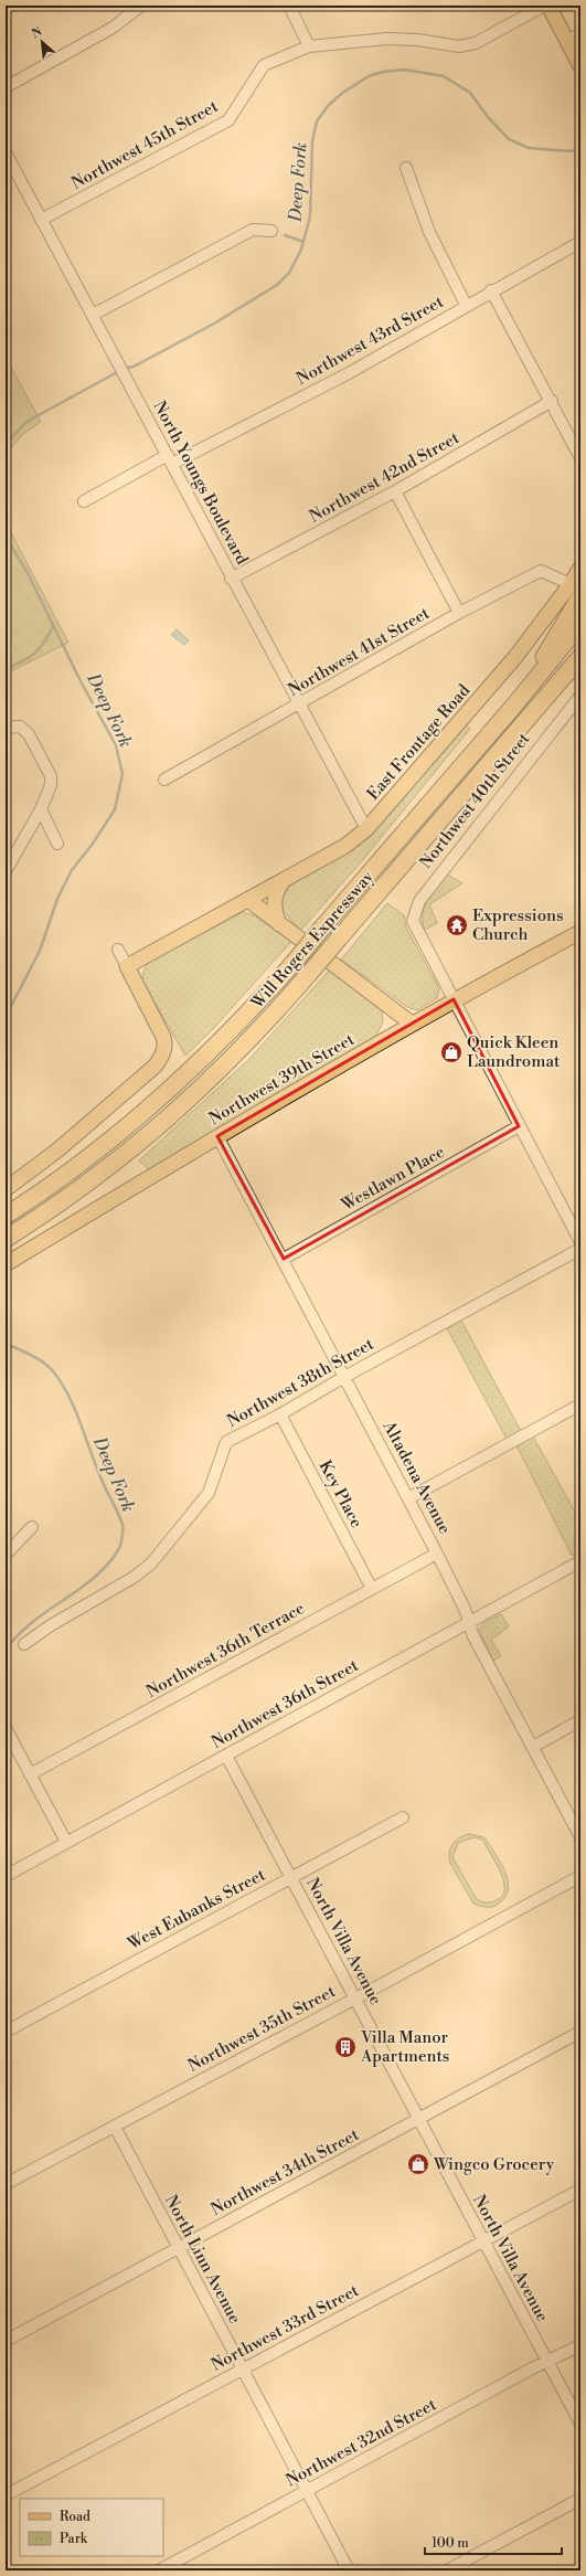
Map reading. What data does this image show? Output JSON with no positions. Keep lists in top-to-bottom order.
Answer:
{
  "streets": {
    "highway": ["Will Rogers Expressway"],
    "main road": ["East Frontage Road", "Northwest 39th Street"],
    "street": [
      "Northwest 45th Street",
      "Northwest 43rd Street",
      "Northwest 42nd Street",
      "North Youngs Boulevard",
      "Northwest 41st Street",
      "Northwest 40th Street",
      "Westlawn Place",
      "Northwest 38th Street",
      "Altadena Avenue",
      "Key Place",
      "Northwest 36th Terrace",
      "Northwest 36th Street",
      "West Eubanks Street",
      "North Villa Avenue",
      "Northwest 35th Street",
      "Northwest 34th Street",
      "North Linn Avenue",
      "Northwest 33rd Street",
      "Northwest 32nd Street"
    ]
  },
  "crossings": [
    ["Northwest 45th Street", "North Youngs Boulevard"],
    ["Northwest 43rd Street", "North Youngs Boulevard"],
    ["Northwest 42nd Street", "North Youngs Boulevard"],
    ["North Youngs Boulevard", "Northwest 41st Street"],
    ["North Youngs Boulevard", "East Frontage Road"],
    ["Northwest 41st Street", "East Frontage Road"],
    ["Northwest 40th Street", "Northwest 39th Street"],
    ["Northwest 39th Street", "Altadena Avenue"],
    ["Westlawn Place", "Altadena Avenue"],
    ["Northwest 38th Street", "Altadena Avenue"],
    ["Northwest 38th Street", "Key Place"],
    ["Altadena Avenue", "Northwest 36th Terrace"],
    ["Altadena Avenue", "Northwest 36th Street"],
    ["Key Place", "Northwest 36th Terrace"],
    ["Northwest 36th Street", "North Villa Avenue"],
    ["West Eubanks Street", "North Villa Avenue"],
    ["North Villa Avenue", "Northwest 35th Street"],
    ["North Villa Avenue", "Northwest 34th Street"],
    ["North Villa Avenue", "Northwest 33rd Street"],
    ["North Villa Avenue", "Northwest 32nd Street"],
    ["Northwest 35th Street", "North Linn Avenue"],
    ["Northwest 34th Street", "North Linn Avenue"],
    ["North Linn Avenue", "Northwest 33rd Street"],
    ["North Linn Avenue", "Northwest 32nd Street"]
  ],
  "water": ["Deep Fork"],
  "places": {
    "temple": ["Expressions Church"],
    "shop": ["Quick Kleen Laundromat", "Wingco Grocery"],
    "building": ["Villa Manor Apartments"]
  },
  "legend": ["Road", "Park"],
  "scale_bar": "100 m",
  "north": "top left"
}
